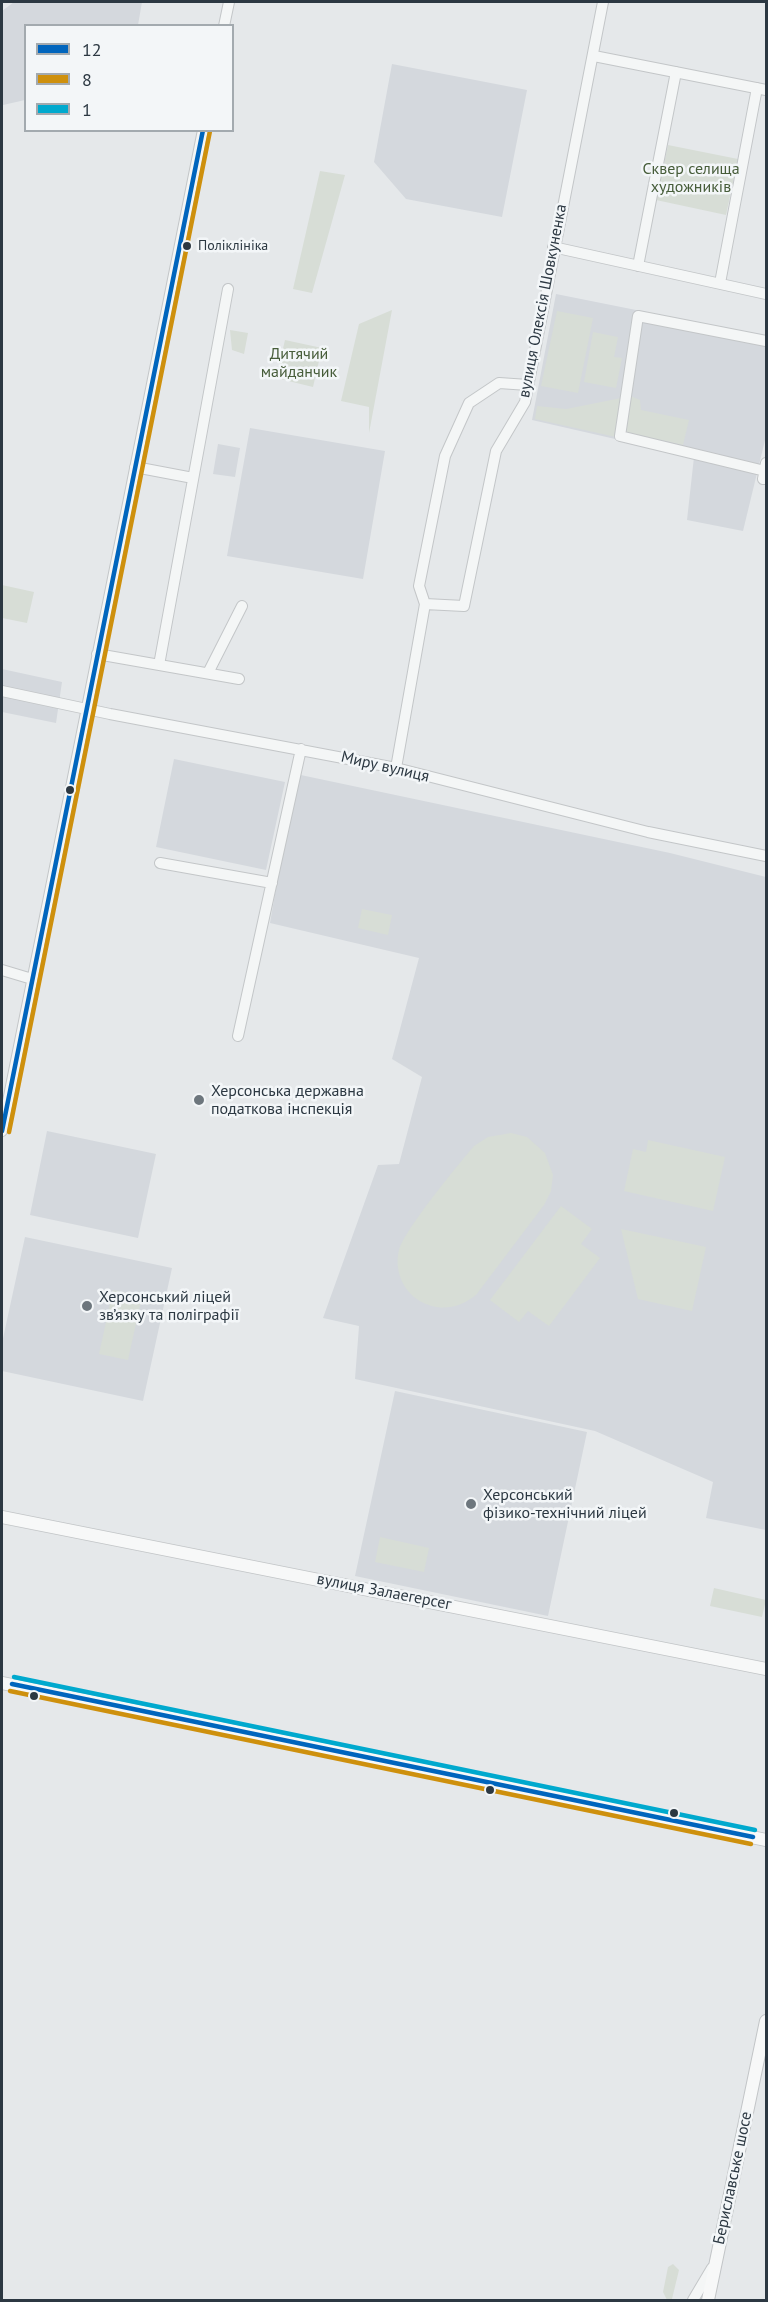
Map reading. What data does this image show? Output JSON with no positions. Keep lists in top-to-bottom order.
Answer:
{
  "streets": {
    "main road": ["вулиця Залаегерсег", "Бериславське шосе"],
    "street": ["вулиця Олексія Шовкуненка", "Миру вулиця"]
  },
  "parks": ["Сквер селища художників", "Дитячий майданчик"],
  "places": [
    "Поліклініка",
    "Херсонська державна податкова інспекція",
    "Херсонський ліцей зв’язку та поліграфії",
    "Херсонський фізико-технічний ліцей"
  ],
  "lines": ["transit line 12", "transit line 8", "transit line 1"],
  "legend": ["12", "8", "1"]
}
